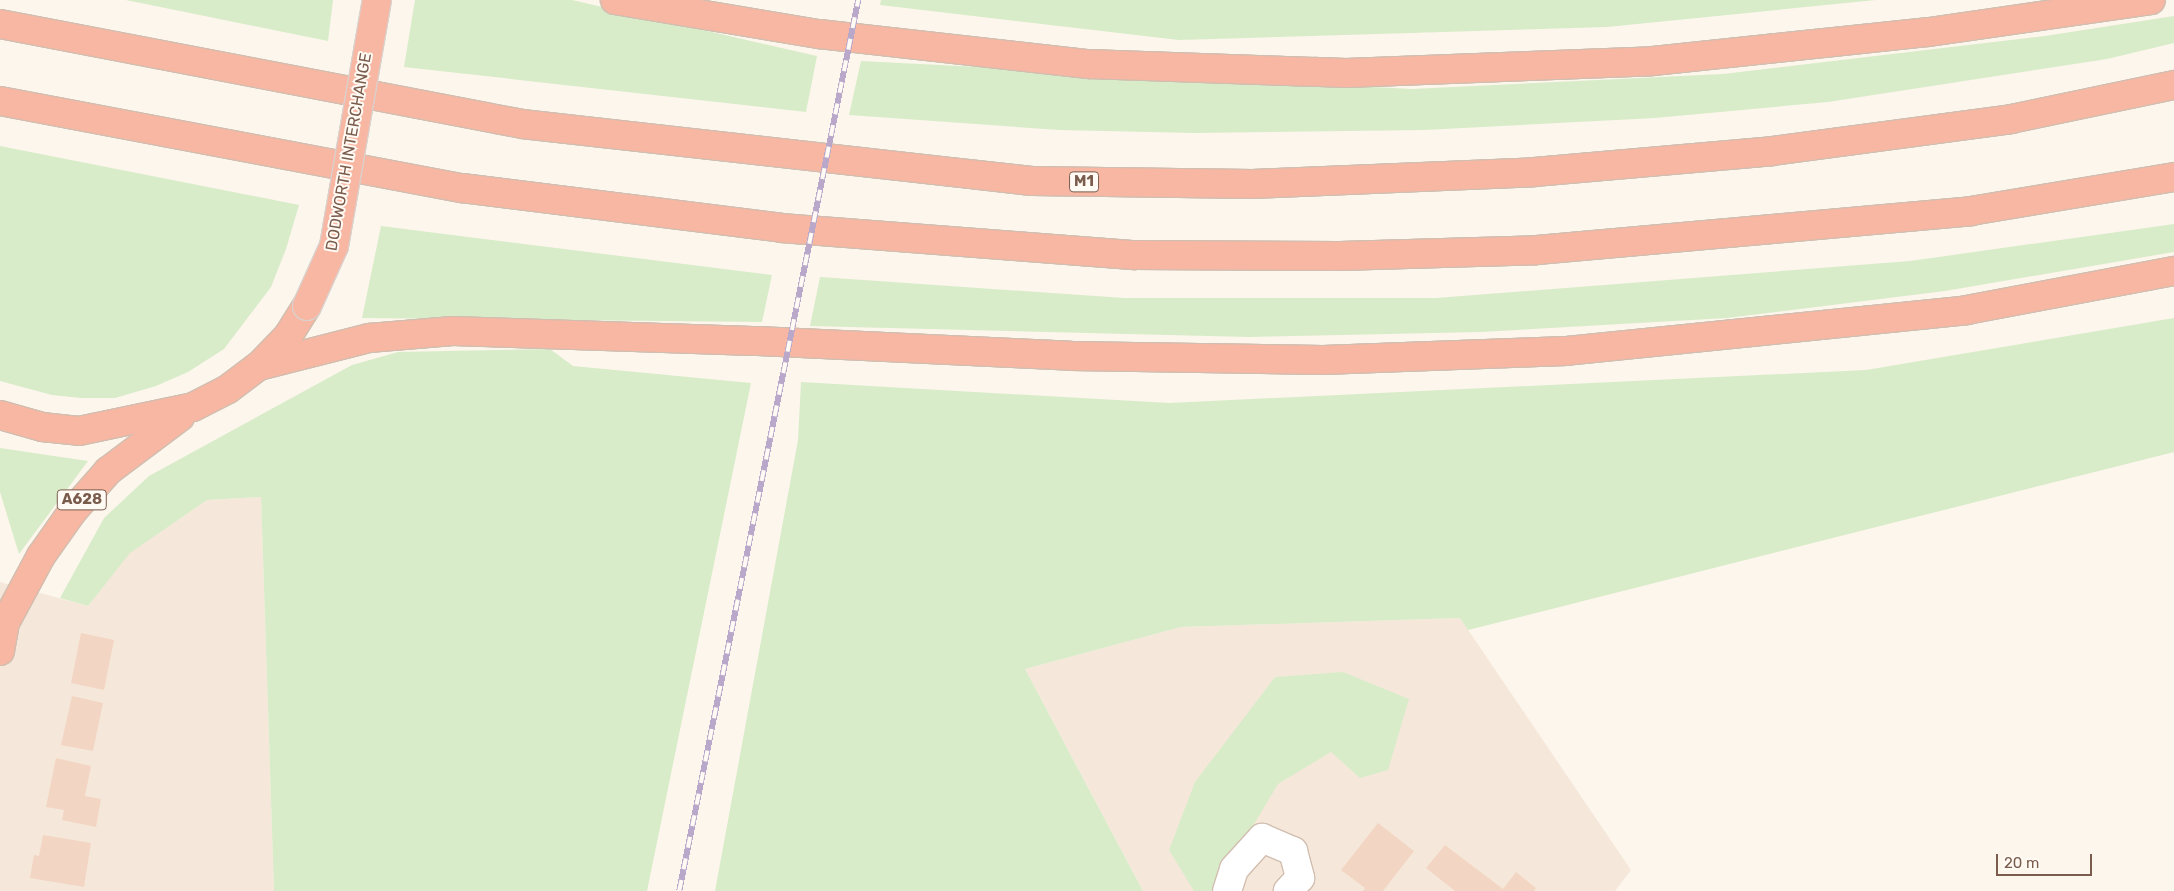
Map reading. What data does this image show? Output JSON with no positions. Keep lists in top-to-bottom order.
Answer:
{
  "streets": {
    "highway": ["DODWORTH INTERCHANGE", "M1", "A628"]
  },
  "crossings": [
    ["DODWORTH INTERCHANGE", "A628"]
  ],
  "scale_bar": "20 m"
}
